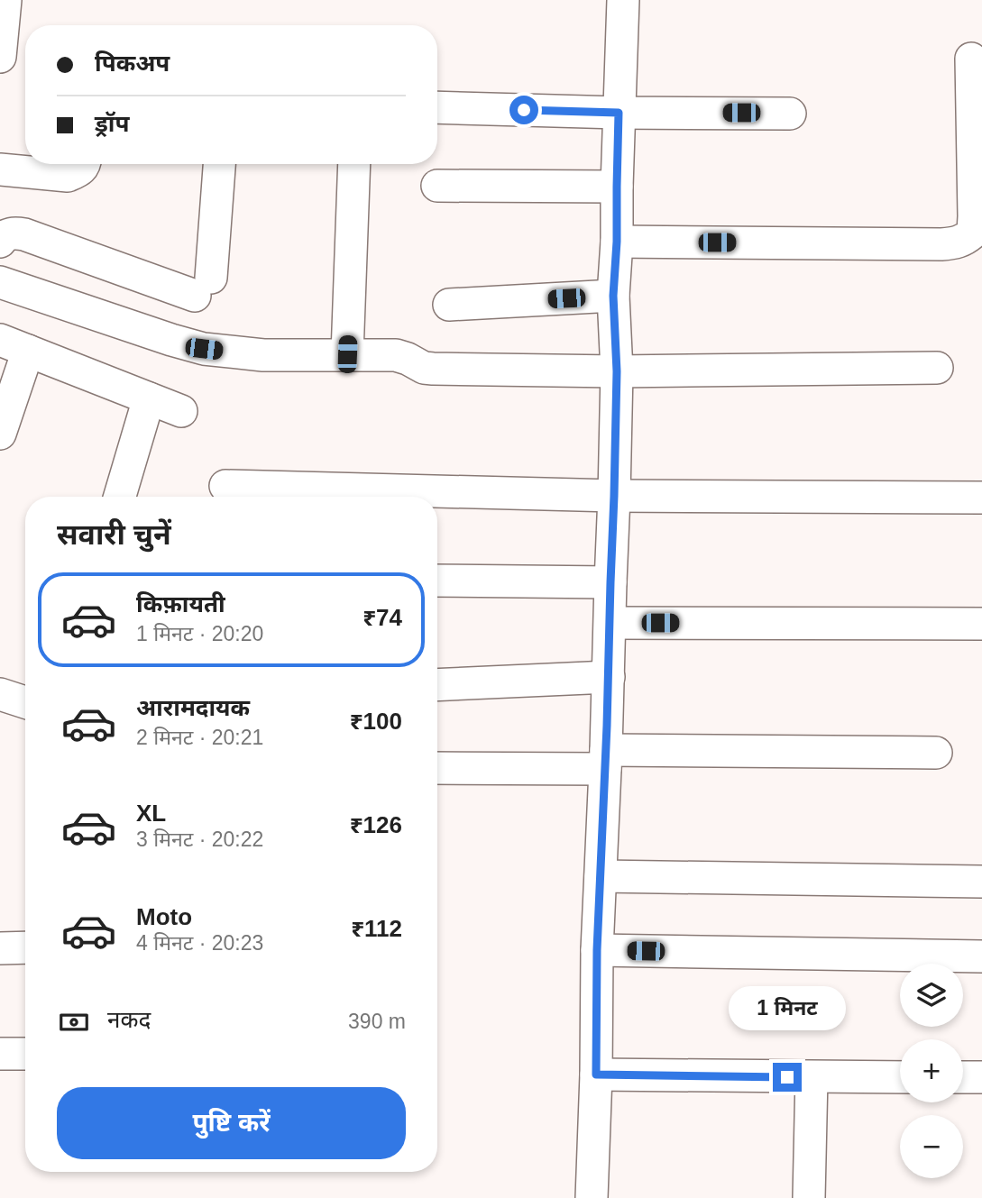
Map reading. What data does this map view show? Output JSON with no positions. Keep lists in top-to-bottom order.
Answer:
{
  "page": {
    "banner": ["पिकअप", "ड्रॉप"],
    "heading": "सवारी चुनें",
    "list": [
      {
        "name": "किफ़ायती",
        "note": "1 मिनट · 20:20",
        "value": "₹74"
      },
      {
        "name": "आरामदायक",
        "note": "2 मिनट · 20:21",
        "value": "₹100"
      },
      {
        "name": "XL",
        "note": "3 मिनट · 20:22",
        "value": "₹126"
      },
      {
        "name": "Moto",
        "note": "4 मिनट · 20:23",
        "value": "₹112"
      }
    ],
    "map_buttons": ["+", "−"],
    "bubble": "1 मिनट",
    "pay": ["नकद", "390 m"],
    "buttons": "पुष्टि करें"
  }
}
